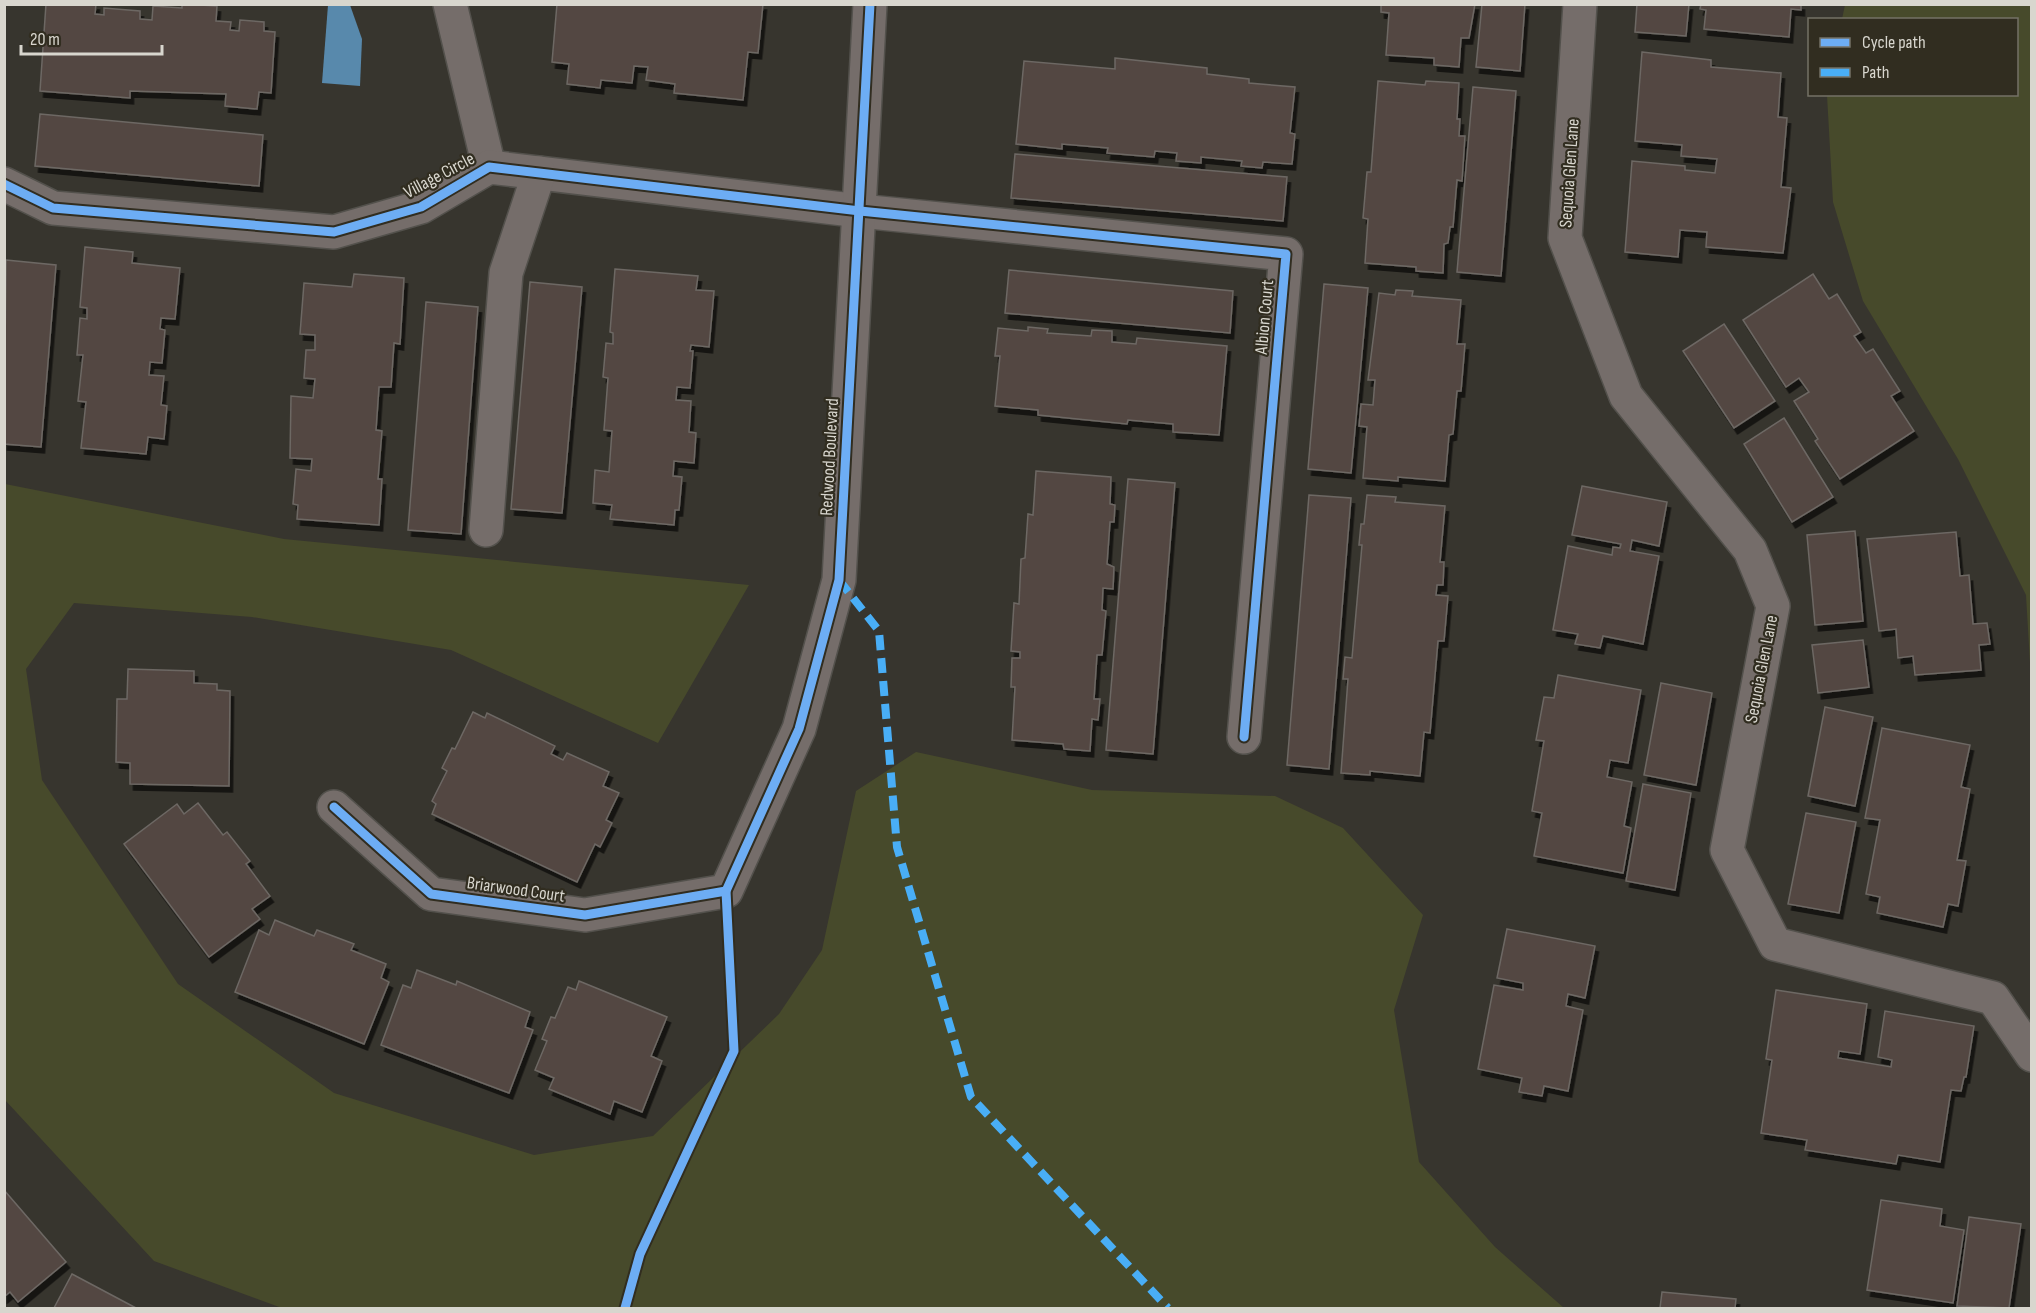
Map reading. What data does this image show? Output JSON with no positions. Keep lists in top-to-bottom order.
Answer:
{
  "streets": {
    "street": [
      "Sequoia Glen Lane",
      "Village Circle",
      "Albion Court",
      "Redwood Boulevard",
      "Briarwood Court"
    ]
  },
  "crossings": [
    ["Village Circle", "Albion Court"],
    ["Village Circle", "Redwood Boulevard"],
    ["Albion Court", "Redwood Boulevard"],
    ["Redwood Boulevard", "Briarwood Court"]
  ],
  "legend": ["Cycle path", "Path"],
  "scale_bar": "20 m"
}
